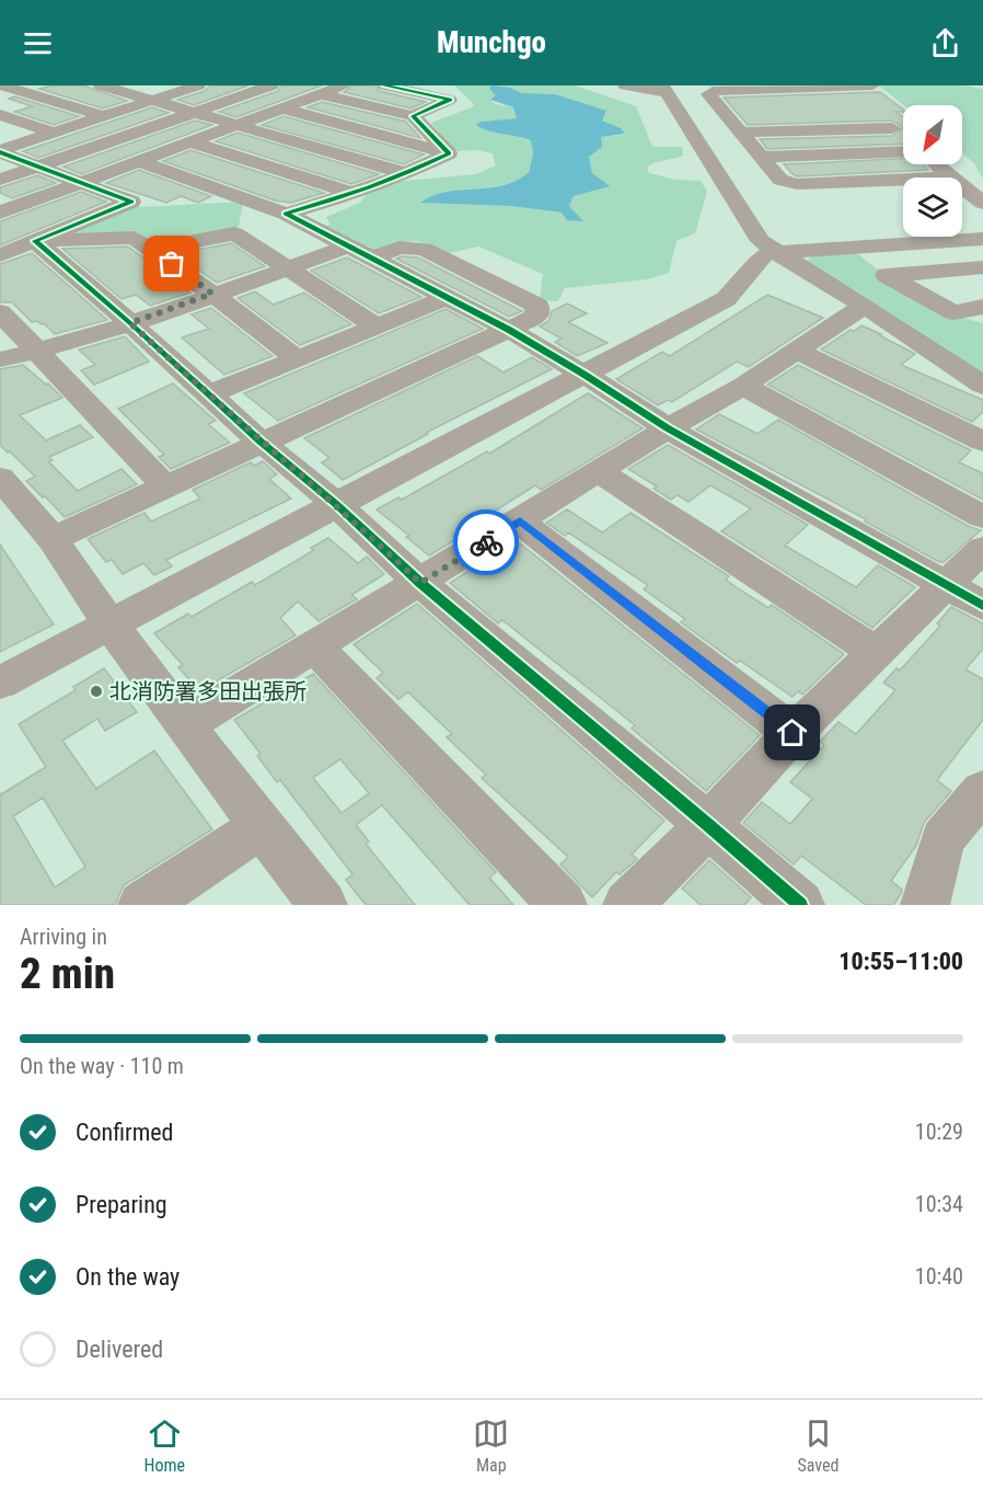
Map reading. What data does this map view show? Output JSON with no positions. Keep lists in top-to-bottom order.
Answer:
{
  "places": ["北消防署多田出張所"],
  "north": "bottom left",
  "page": {
    "header": "Munchgo",
    "heading": ["2 min", "Arriving in", "10:55–11:00"],
    "bar": "On the way · 110 m",
    "list": [
      ["Confirmed", "10:29"],
      ["Preparing", "10:34"],
      ["On the way", "10:40"],
      "Delivered"
    ],
    "tabs": ["Home", "Map", "Saved"]
  }
}
